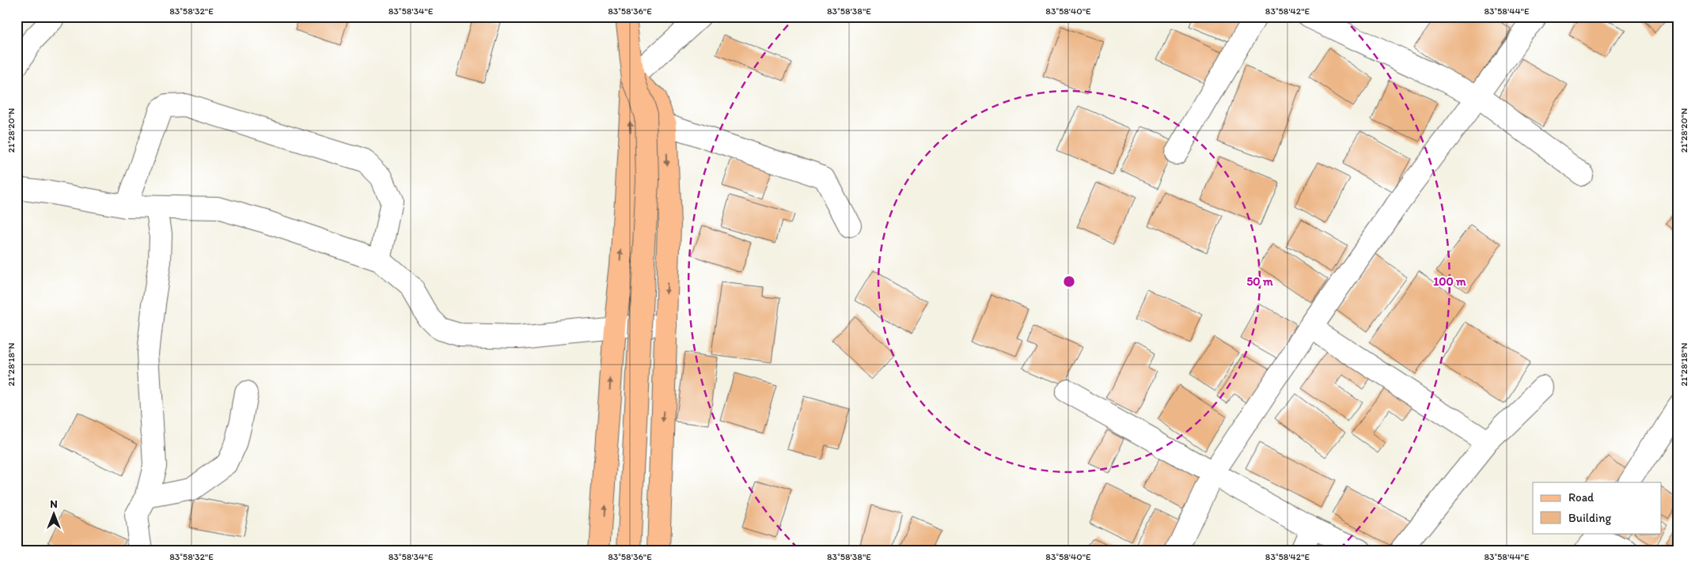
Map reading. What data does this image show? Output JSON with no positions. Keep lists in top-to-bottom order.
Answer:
{
  "legend": ["Road", "Building"],
  "north": "top",
  "coordinates": [
    "83°58'32\"E",
    "83°58'34\"E",
    "83°58'36\"E",
    "83°58'38\"E",
    "83°58'40\"E",
    "83°58'42\"E",
    "83°58'44\"E",
    "21°28'20\"N",
    "21°28'18\"N"
  ],
  "rings": ["50 m", "100 m"]
}
